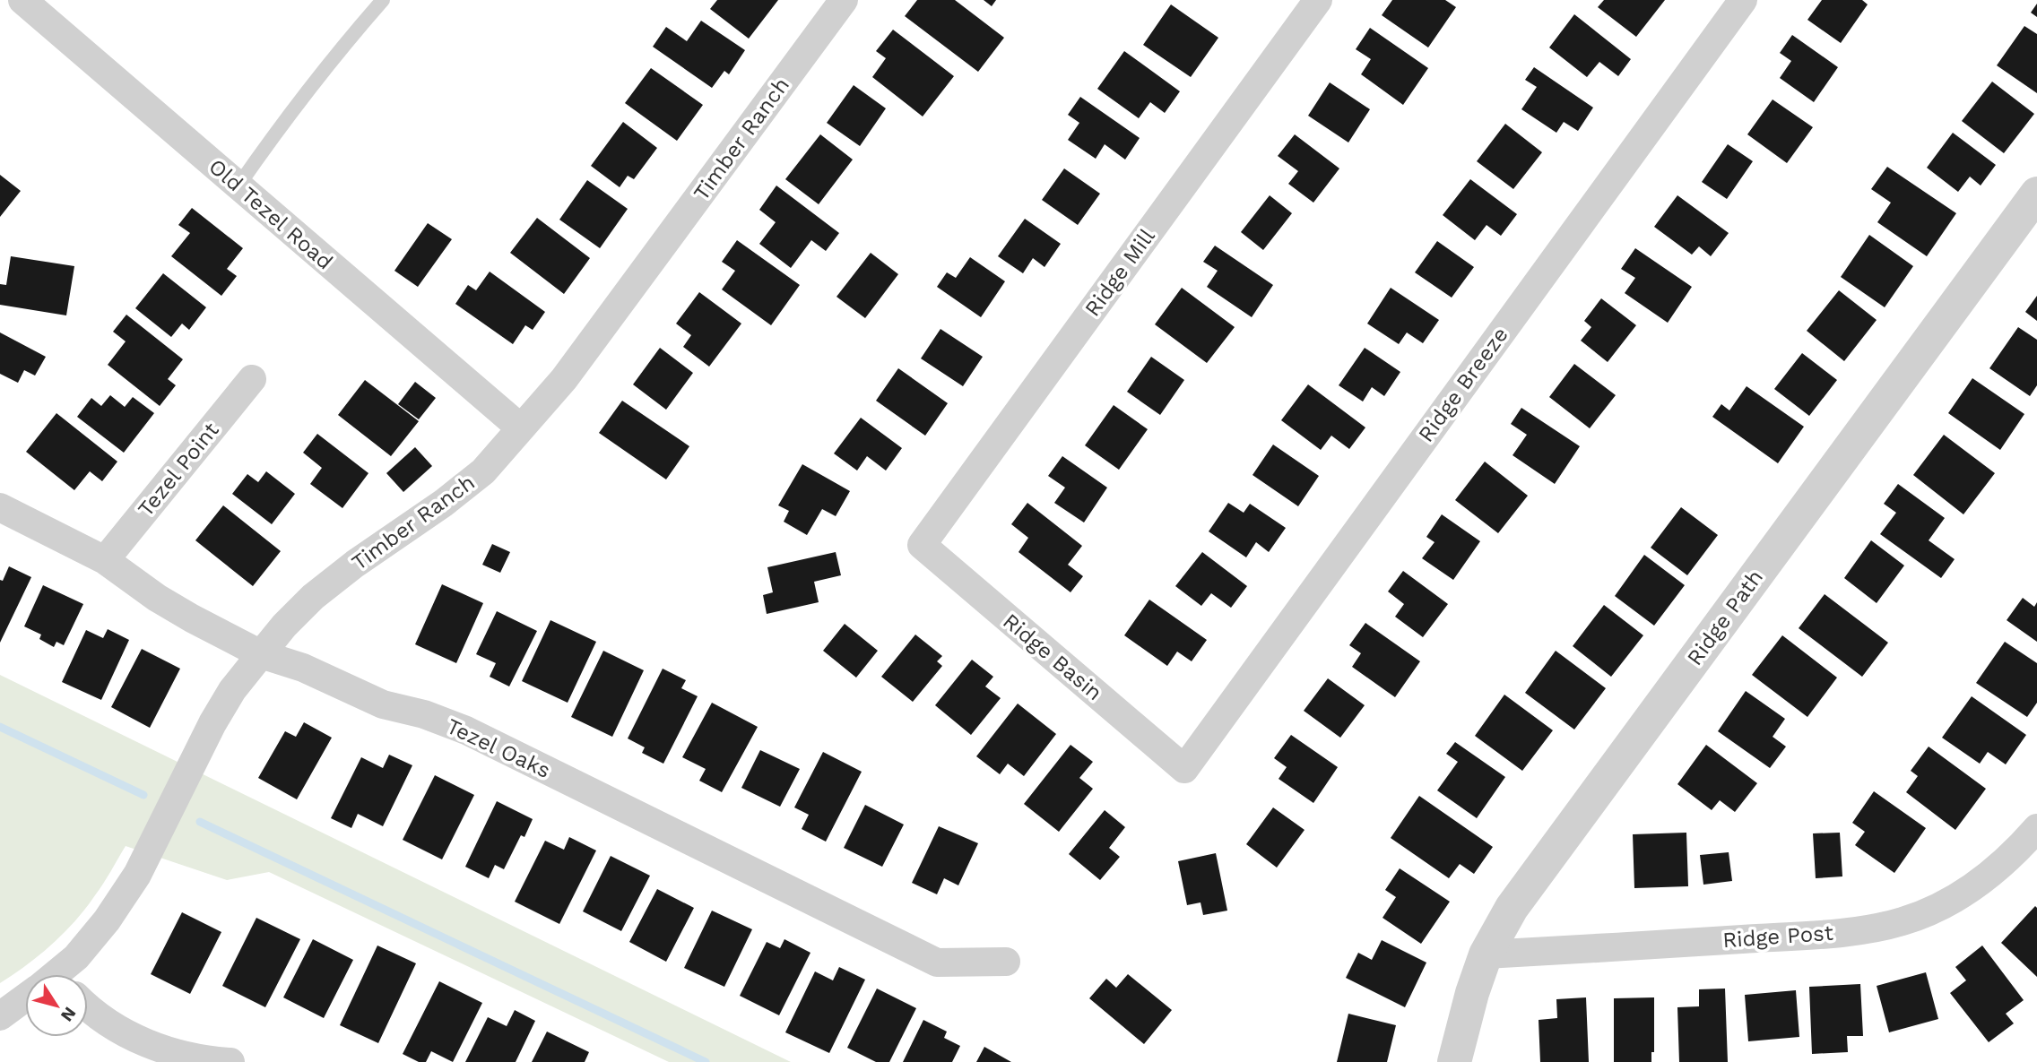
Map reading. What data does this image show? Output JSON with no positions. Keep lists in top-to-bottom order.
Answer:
{
  "streets": {
    "street": [
      "Timber Ranch",
      "Old Tezel Road",
      "Ridge Mill",
      "Ridge Breeze",
      "Tezel Point",
      "Ridge Path",
      "Ridge Basin",
      "Tezel Oaks",
      "Ridge Post"
    ]
  },
  "crossings": [
    ["Timber Ranch", "Old Tezel Road"],
    ["Timber Ranch", "Tezel Oaks"],
    ["Ridge Mill", "Ridge Basin"],
    ["Ridge Breeze", "Ridge Basin"],
    ["Tezel Point", "Tezel Oaks"],
    ["Ridge Path", "Ridge Post"]
  ],
  "north": "bottom right"
}
